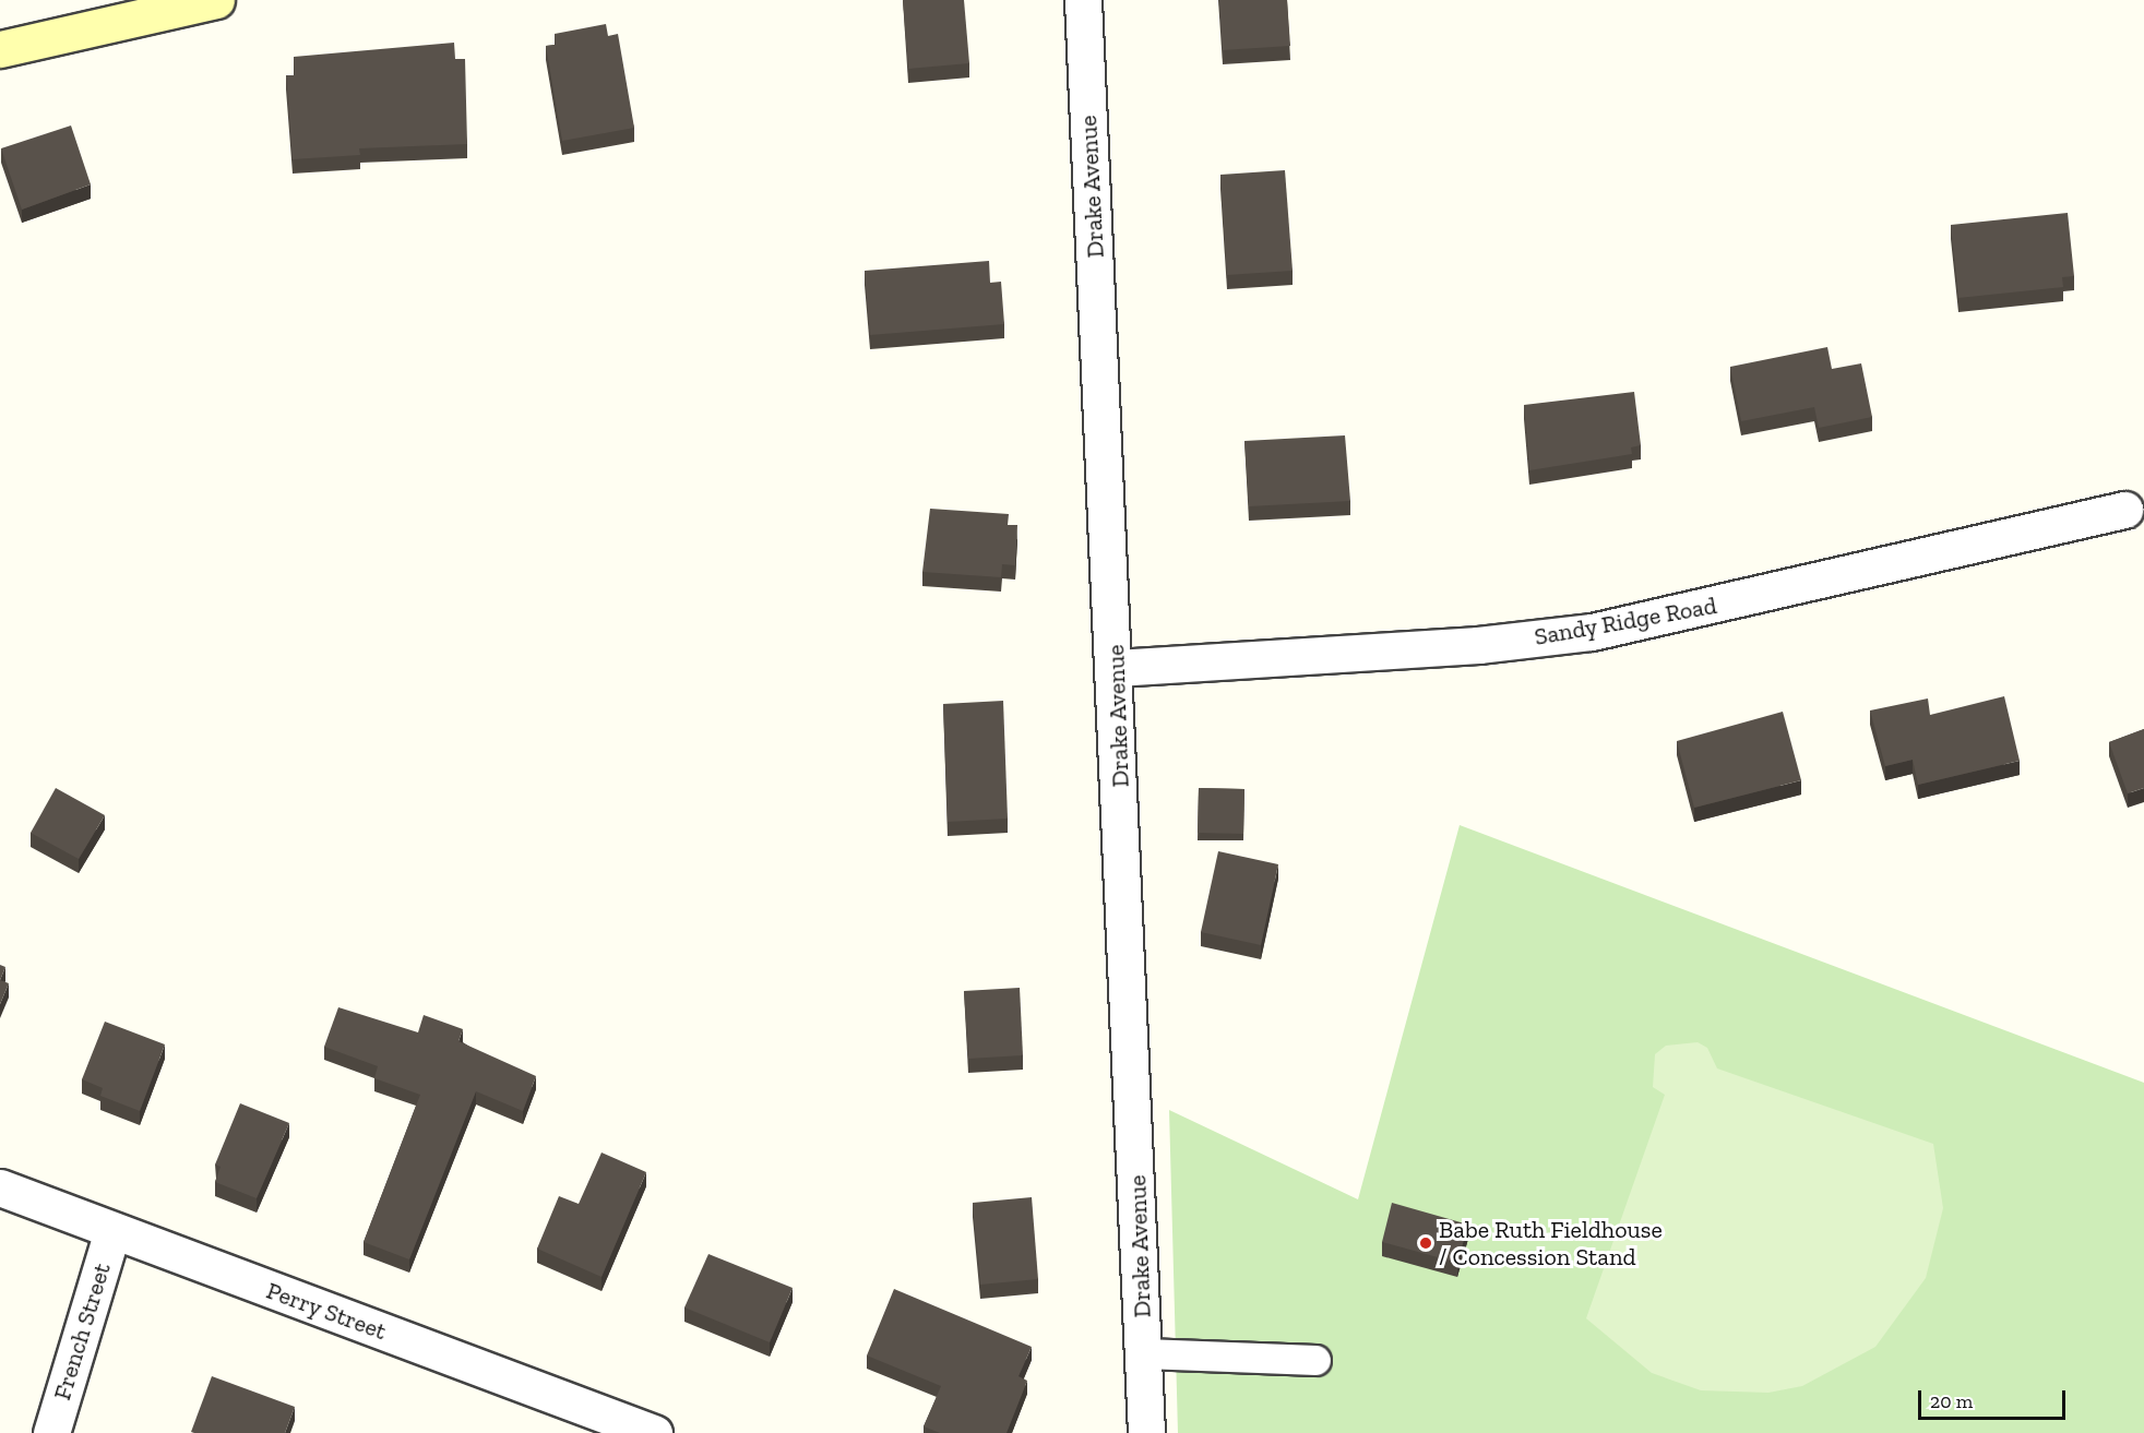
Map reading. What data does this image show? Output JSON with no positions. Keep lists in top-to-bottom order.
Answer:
{
  "streets": {
    "street": [
      "Drake Avenue",
      "Sandy Ridge Road",
      "Perry Street",
      "French Street"
    ]
  },
  "crossings": [
    ["Drake Avenue", "Sandy Ridge Road"],
    ["Perry Street", "French Street"]
  ],
  "places": ["Babe Ruth Fieldhouse / Concession Stand"],
  "scale_bar": "20 m"
}
